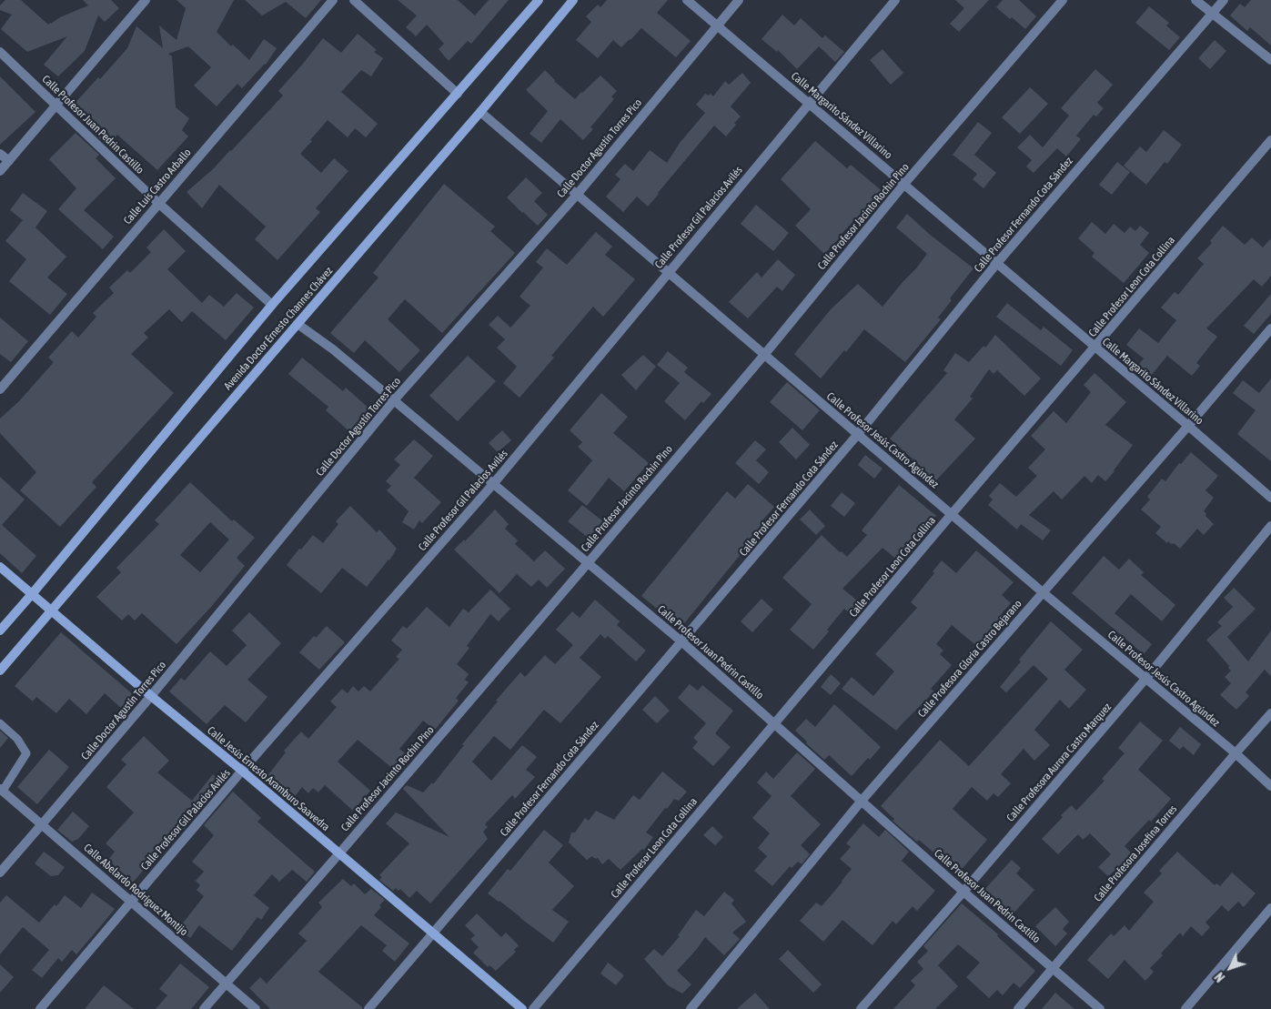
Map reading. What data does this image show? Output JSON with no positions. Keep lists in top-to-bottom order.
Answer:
{
  "streets": {
    "street": [
      "Calle Margarito Sández Villarino",
      "Calle Profesor Juan Pedrin Castillo",
      "Calle Doctor Agustín Torres Pico",
      "Calle Luis Castro Arballo",
      "Calle Profesor Fernando Cota Sández",
      "Calle Profesor Jacinto Rochin Pino",
      "Calle Profesor Gil Palacios Avilés",
      "Calle Profesor Leon Cota Collina",
      "Avenida Doctor Ernesto Channes Chávez",
      "Calle Profesor Jesús Castro Agúndez",
      "Calle Profesora Gloria Castro Bejarano",
      "Calle Profesora Aurora Castro Marquez",
      "Calle Jesús Ernesto Aramburo Saavedra",
      "Calle Profesora Josefina Torres",
      "Calle Abelardo Rodríguez Montijo"
    ]
  },
  "crossings": [
    ["Calle Margarito Sández Villarino", "Calle Doctor Agustín Torres Pico"],
    ["Calle Margarito Sández Villarino", "Calle Profesor Fernando Cota Sández"],
    ["Calle Margarito Sández Villarino", "Calle Profesor Jacinto Rochin Pino"],
    ["Calle Margarito Sández Villarino", "Calle Profesor Gil Palacios Avilés"],
    ["Calle Margarito Sández Villarino", "Calle Profesor Leon Cota Collina"],
    ["Calle Margarito Sández Villarino", "Calle Profesora Gloria Castro Bejarano"],
    ["Calle Profesor Juan Pedrin Castillo", "Calle Doctor Agustín Torres Pico"],
    ["Calle Profesor Juan Pedrin Castillo", "Calle Luis Castro Arballo"],
    ["Calle Profesor Juan Pedrin Castillo", "Calle Profesor Fernando Cota Sández"],
    ["Calle Profesor Juan Pedrin Castillo", "Calle Profesor Jacinto Rochin Pino"],
    ["Calle Profesor Juan Pedrin Castillo", "Calle Profesor Gil Palacios Avilés"],
    ["Calle Profesor Juan Pedrin Castillo", "Calle Profesor Leon Cota Collina"],
    ["Calle Profesor Juan Pedrin Castillo", "Avenida Doctor Ernesto Channes Chávez"],
    ["Calle Profesor Juan Pedrin Castillo", "Calle Profesora Gloria Castro Bejarano"],
    ["Calle Profesor Juan Pedrin Castillo", "Calle Profesora Aurora Castro Marquez"],
    ["Calle Profesor Juan Pedrin Castillo", "Calle Profesora Josefina Torres"],
    ["Calle Doctor Agustín Torres Pico", "Calle Profesor Jesús Castro Agúndez"],
    ["Calle Doctor Agustín Torres Pico", "Calle Jesús Ernesto Aramburo Saavedra"],
    ["Calle Doctor Agustín Torres Pico", "Calle Abelardo Rodríguez Montijo"],
    ["Calle Profesor Fernando Cota Sández", "Calle Profesor Jesús Castro Agúndez"],
    ["Calle Profesor Fernando Cota Sández", "Calle Jesús Ernesto Aramburo Saavedra"],
    ["Calle Profesor Jacinto Rochin Pino", "Calle Profesor Jesús Castro Agúndez"],
    ["Calle Profesor Jacinto Rochin Pino", "Calle Jesús Ernesto Aramburo Saavedra"],
    ["Calle Profesor Jacinto Rochin Pino", "Calle Abelardo Rodríguez Montijo"],
    ["Calle Profesor Gil Palacios Avilés", "Calle Profesor Jesús Castro Agúndez"],
    ["Calle Profesor Gil Palacios Avilés", "Calle Jesús Ernesto Aramburo Saavedra"],
    ["Calle Profesor Gil Palacios Avilés", "Calle Abelardo Rodríguez Montijo"],
    ["Calle Profesor Leon Cota Collina", "Calle Profesor Jesús Castro Agúndez"],
    ["Avenida Doctor Ernesto Channes Chávez", "Calle Profesor Jesús Castro Agúndez"],
    ["Avenida Doctor Ernesto Channes Chávez", "Calle Jesús Ernesto Aramburo Saavedra"],
    ["Calle Profesor Jesús Castro Agúndez", "Calle Profesora Gloria Castro Bejarano"],
    ["Calle Profesor Jesús Castro Agúndez", "Calle Profesora Aurora Castro Marquez"],
    ["Calle Profesor Jesús Castro Agúndez", "Calle Profesora Josefina Torres"]
  ],
  "north": "bottom left"
}
